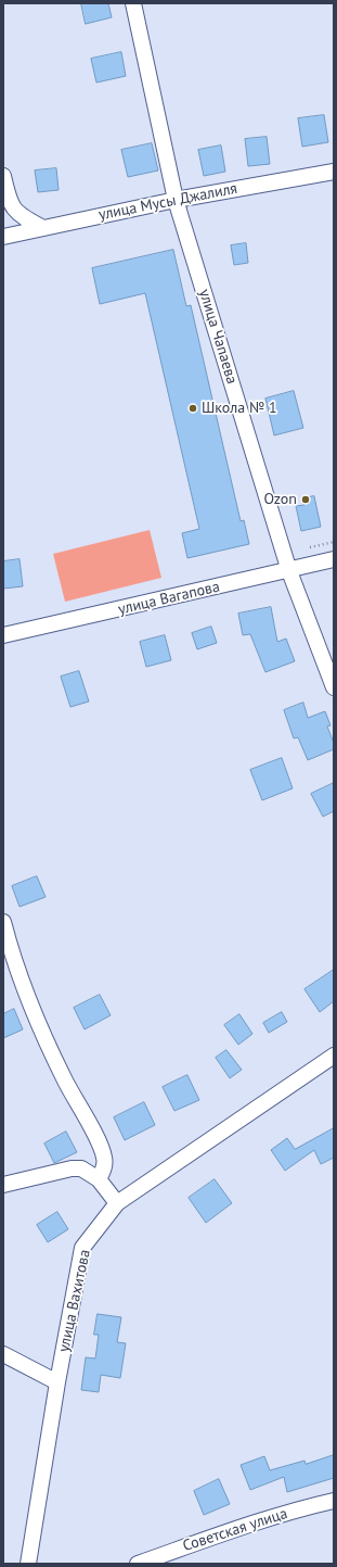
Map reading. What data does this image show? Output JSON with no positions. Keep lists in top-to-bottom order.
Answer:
{
  "streets": {
    "street": [
      "улица Мусы Джалиля",
      "улица Чапаева",
      "улица Вагапова",
      "улица Вахитова",
      "Советская улица"
    ]
  },
  "crossings": [
    ["улица Мусы Джалиля", "улица Чапаева"],
    ["улица Чапаева", "улица Вагапова"]
  ],
  "places": ["Школа № 1", "Ozon"]
}
